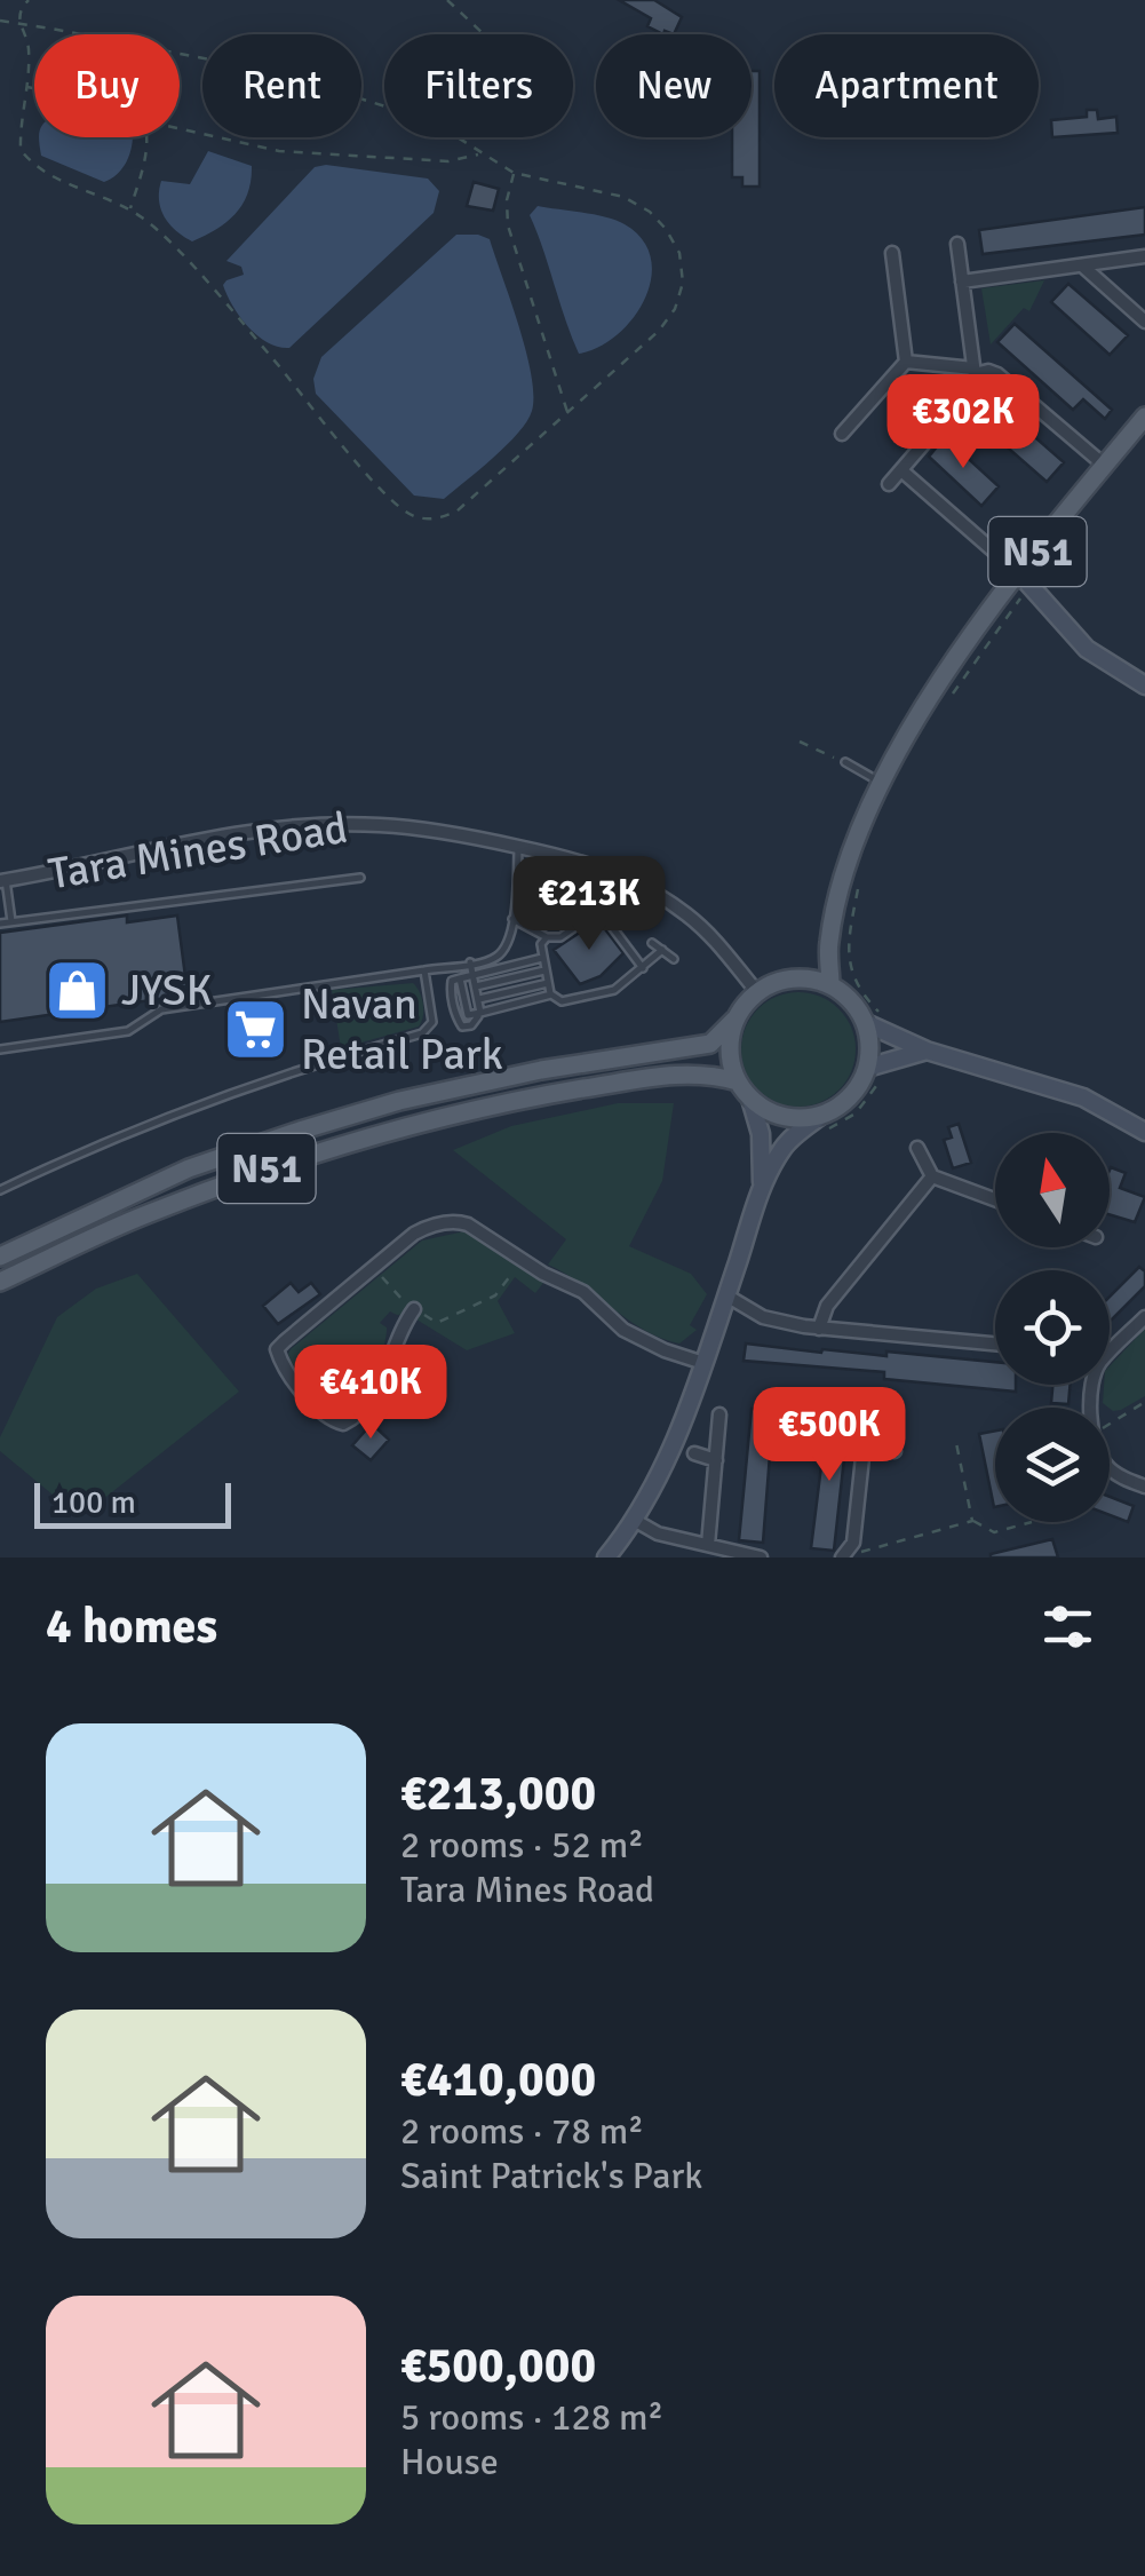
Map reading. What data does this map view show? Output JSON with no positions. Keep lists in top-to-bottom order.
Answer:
{
  "streets": {
    "main road": ["N51"],
    "street": ["Tara Mines Road"]
  },
  "crossings": [
    ["N51", "Tara Mines Road"]
  ],
  "places": {
    "shop": ["JYSK"],
    "supermarket": ["Navan Retail Park"]
  },
  "scale_bar": "100 m",
  "north": "top",
  "page": {
    "chip": [
      "Buy",
      "Rent",
      "Filters",
      "New",
      "Apartment"
    ],
    "price": [
      "€302K",
      "€213K",
      "€410K",
      "€500K"
    ],
    "scale": "100 m",
    "heading": "4 homes",
    "list": [
      {
        "name": "€213,000",
        "note": "2 rooms · 52 m² · Tara Mines Road"
      },
      {
        "name": "€410,000",
        "note": "2 rooms · 78 m² · Saint Patrick's Park"
      },
      {
        "name": "€500,000",
        "note": "5 rooms · 128 m² · House"
      }
    ]
  }
}
